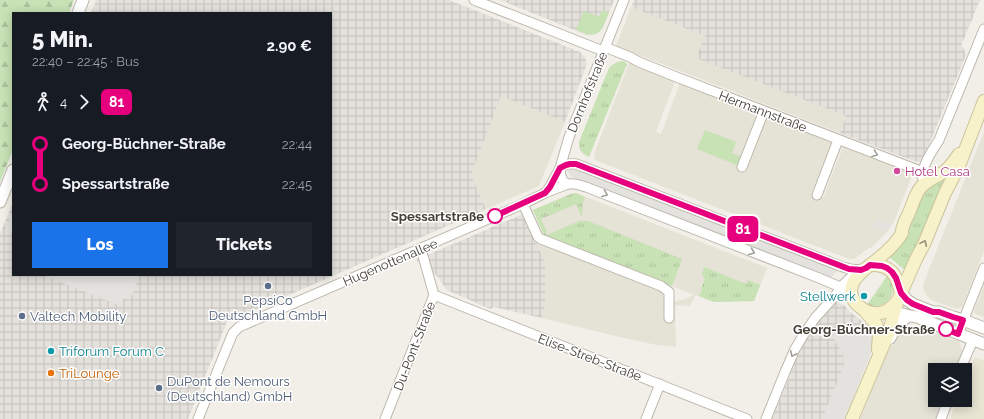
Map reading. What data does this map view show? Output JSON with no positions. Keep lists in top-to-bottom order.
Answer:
{
  "streets": {
    "street": [
      "Dornhofstraße",
      "Hermannstraße",
      "Hugenottenallee",
      "Du-Pont-Straße",
      "Elise-Streb-Straße"
    ]
  },
  "crossings": [
    ["Dornhofstraße", "Hermannstraße"],
    ["Hugenottenallee", "Du-Pont-Straße"],
    ["Du-Pont-Straße", "Elise-Streb-Straße"]
  ],
  "places": [
    "Hotel Casa",
    "Spessartstraße",
    "PepsiCo Deutschland GmbH",
    "Stellwerk",
    "Valtech Mobility",
    "Georg-Büchner-Straße",
    "Triforum Forum C",
    "TriLounge",
    "DuPont de Nemours (Deutschland) GmbH"
  ],
  "lines": ["bus line 81"],
  "page": {
    "on_map": "81",
    "heading": ["5 Min.", "22:40 – 22:45 · Bus", "2.90 €"],
    "legs": ["4", "81"],
    "list": [
      {
        "name": "Georg-Büchner-Straße",
        "value": "22:44"
      },
      {
        "name": "Spessartstraße",
        "value": "22:45"
      }
    ],
    "buttons": ["Los", "Tickets"]
  }
}
